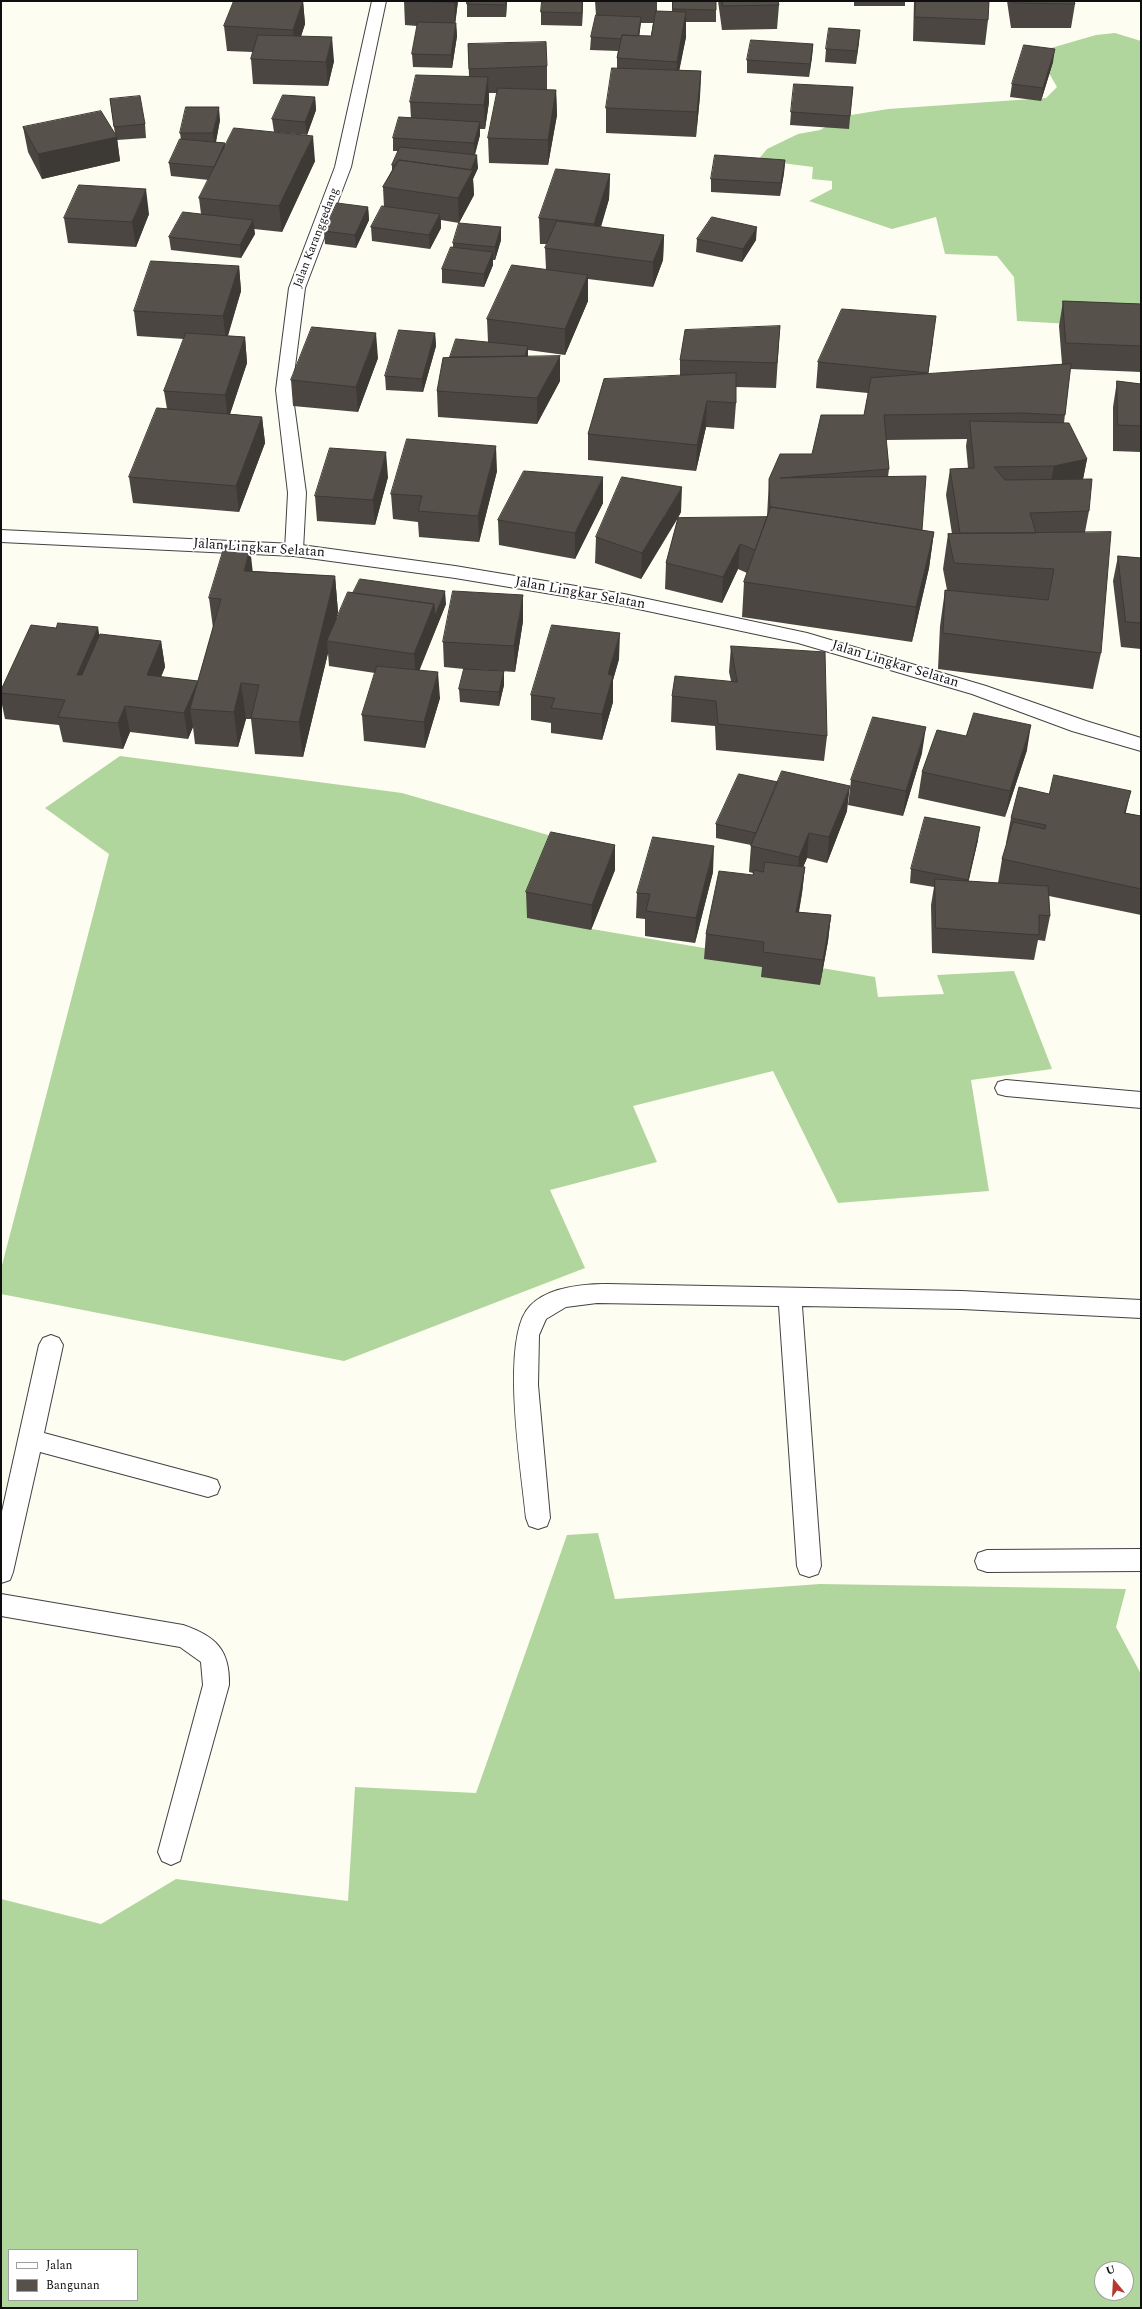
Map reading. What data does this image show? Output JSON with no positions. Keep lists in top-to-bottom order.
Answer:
{
  "streets": {
    "street": ["Jalan Karanggedang", "Jalan Lingkar Selatan"]
  },
  "crossings": [
    ["Jalan Karanggedang", "Jalan Lingkar Selatan"]
  ],
  "legend": ["Jalan", "Bangunan"],
  "north": "top"
}
